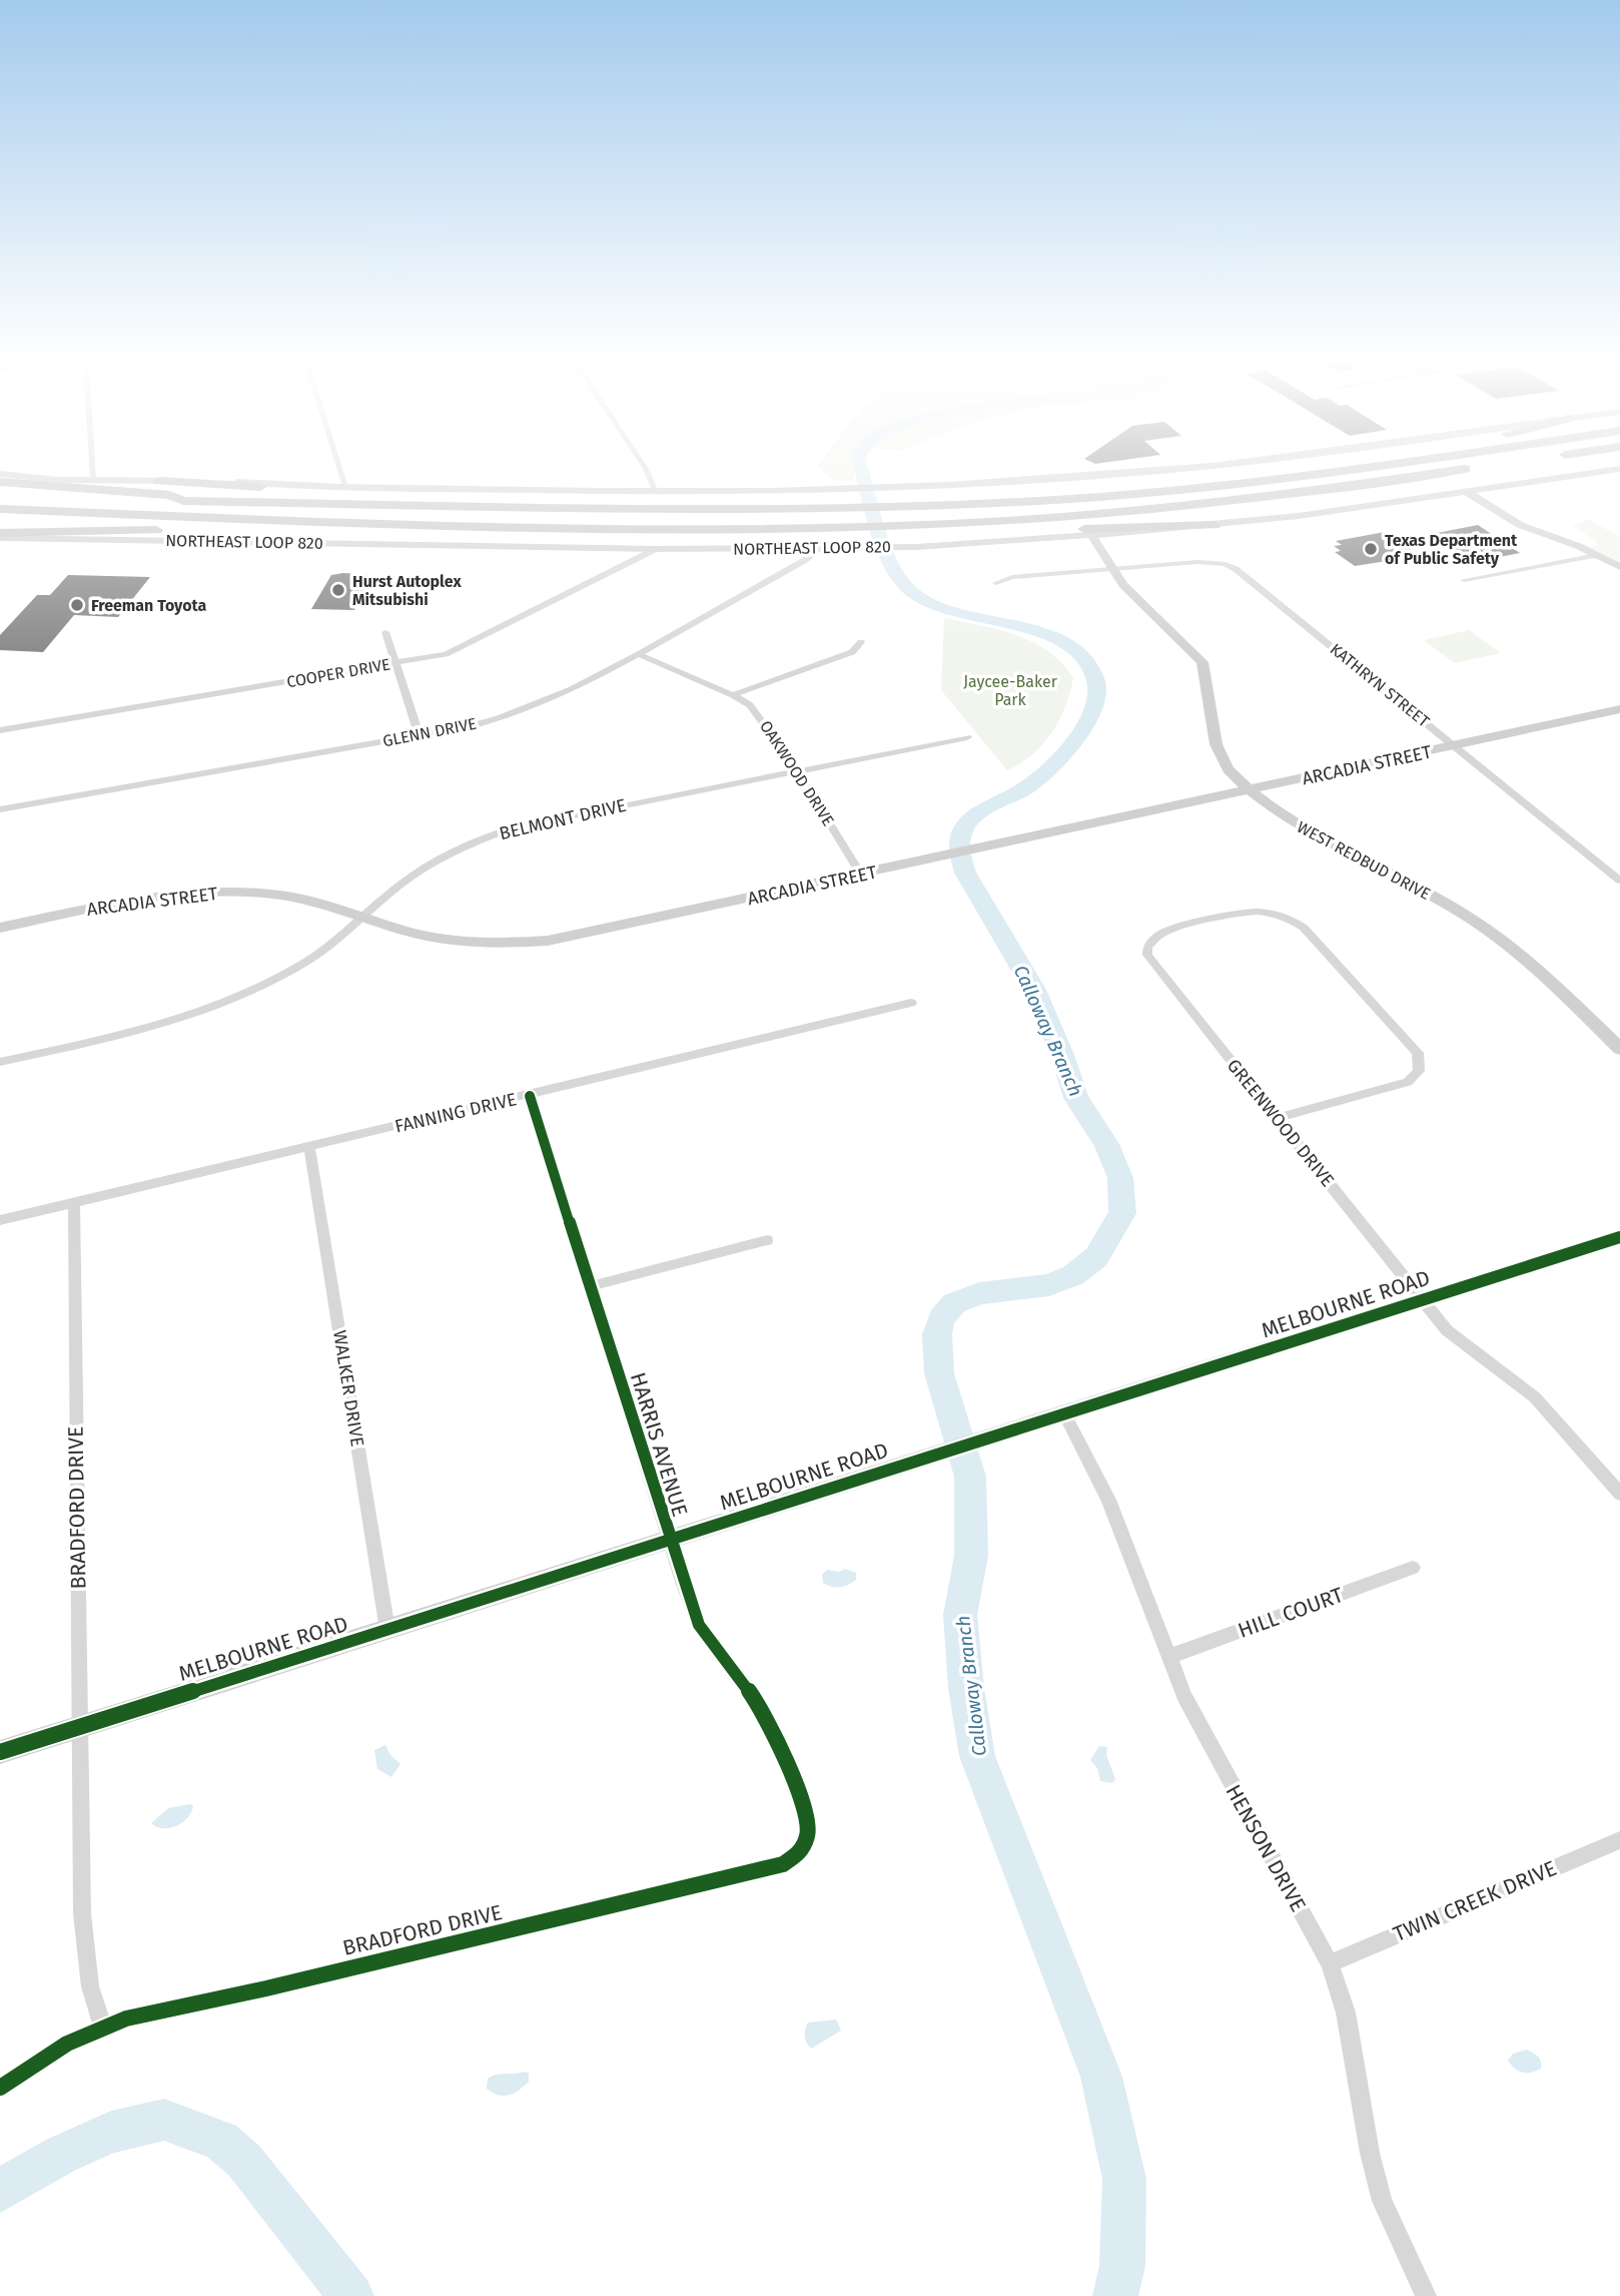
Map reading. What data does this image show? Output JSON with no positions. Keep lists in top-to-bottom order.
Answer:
{
  "streets": {
    "main road": [
      "NORTHEAST LOOP 820",
      "ARCADIA STREET",
      "WEST REDBUD DRIVE",
      "MELBOURNE ROAD"
    ],
    "street": [
      "COOPER DRIVE",
      "KATHRYN STREET",
      "GLENN DRIVE",
      "OAKWOOD DRIVE",
      "BELMONT DRIVE",
      "FANNING DRIVE",
      "GREENWOOD DRIVE",
      "WALKER DRIVE",
      "HARRIS AVENUE",
      "BRADFORD DRIVE",
      "HILL COURT",
      "HENSON DRIVE",
      "TWIN CREEK DRIVE"
    ]
  },
  "crossings": [
    ["NORTHEAST LOOP 820", "COOPER DRIVE"],
    ["NORTHEAST LOOP 820", "GLENN DRIVE"],
    ["KATHRYN STREET", "ARCADIA STREET"],
    ["KATHRYN STREET", "WEST REDBUD DRIVE"],
    ["GLENN DRIVE", "OAKWOOD DRIVE"],
    ["ARCADIA STREET", "OAKWOOD DRIVE"],
    ["ARCADIA STREET", "BELMONT DRIVE"],
    ["ARCADIA STREET", "WEST REDBUD DRIVE"],
    ["OAKWOOD DRIVE", "BELMONT DRIVE"],
    ["FANNING DRIVE", "WALKER DRIVE"],
    ["FANNING DRIVE", "HARRIS AVENUE"],
    ["FANNING DRIVE", "BRADFORD DRIVE"],
    ["GREENWOOD DRIVE", "MELBOURNE ROAD"],
    ["MELBOURNE ROAD", "WALKER DRIVE"],
    ["MELBOURNE ROAD", "HARRIS AVENUE"],
    ["MELBOURNE ROAD", "BRADFORD DRIVE"],
    ["MELBOURNE ROAD", "HENSON DRIVE"],
    ["HARRIS AVENUE", "BRADFORD DRIVE"],
    ["HILL COURT", "HENSON DRIVE"],
    ["HENSON DRIVE", "TWIN CREEK DRIVE"]
  ],
  "water": ["Calloway Branch"],
  "parks": ["Jaycee-Baker Park"],
  "places": ["Texas Department of Public Safety", "Hurst Autoplex Mitsubishi", "Freeman Toyota"]
}
